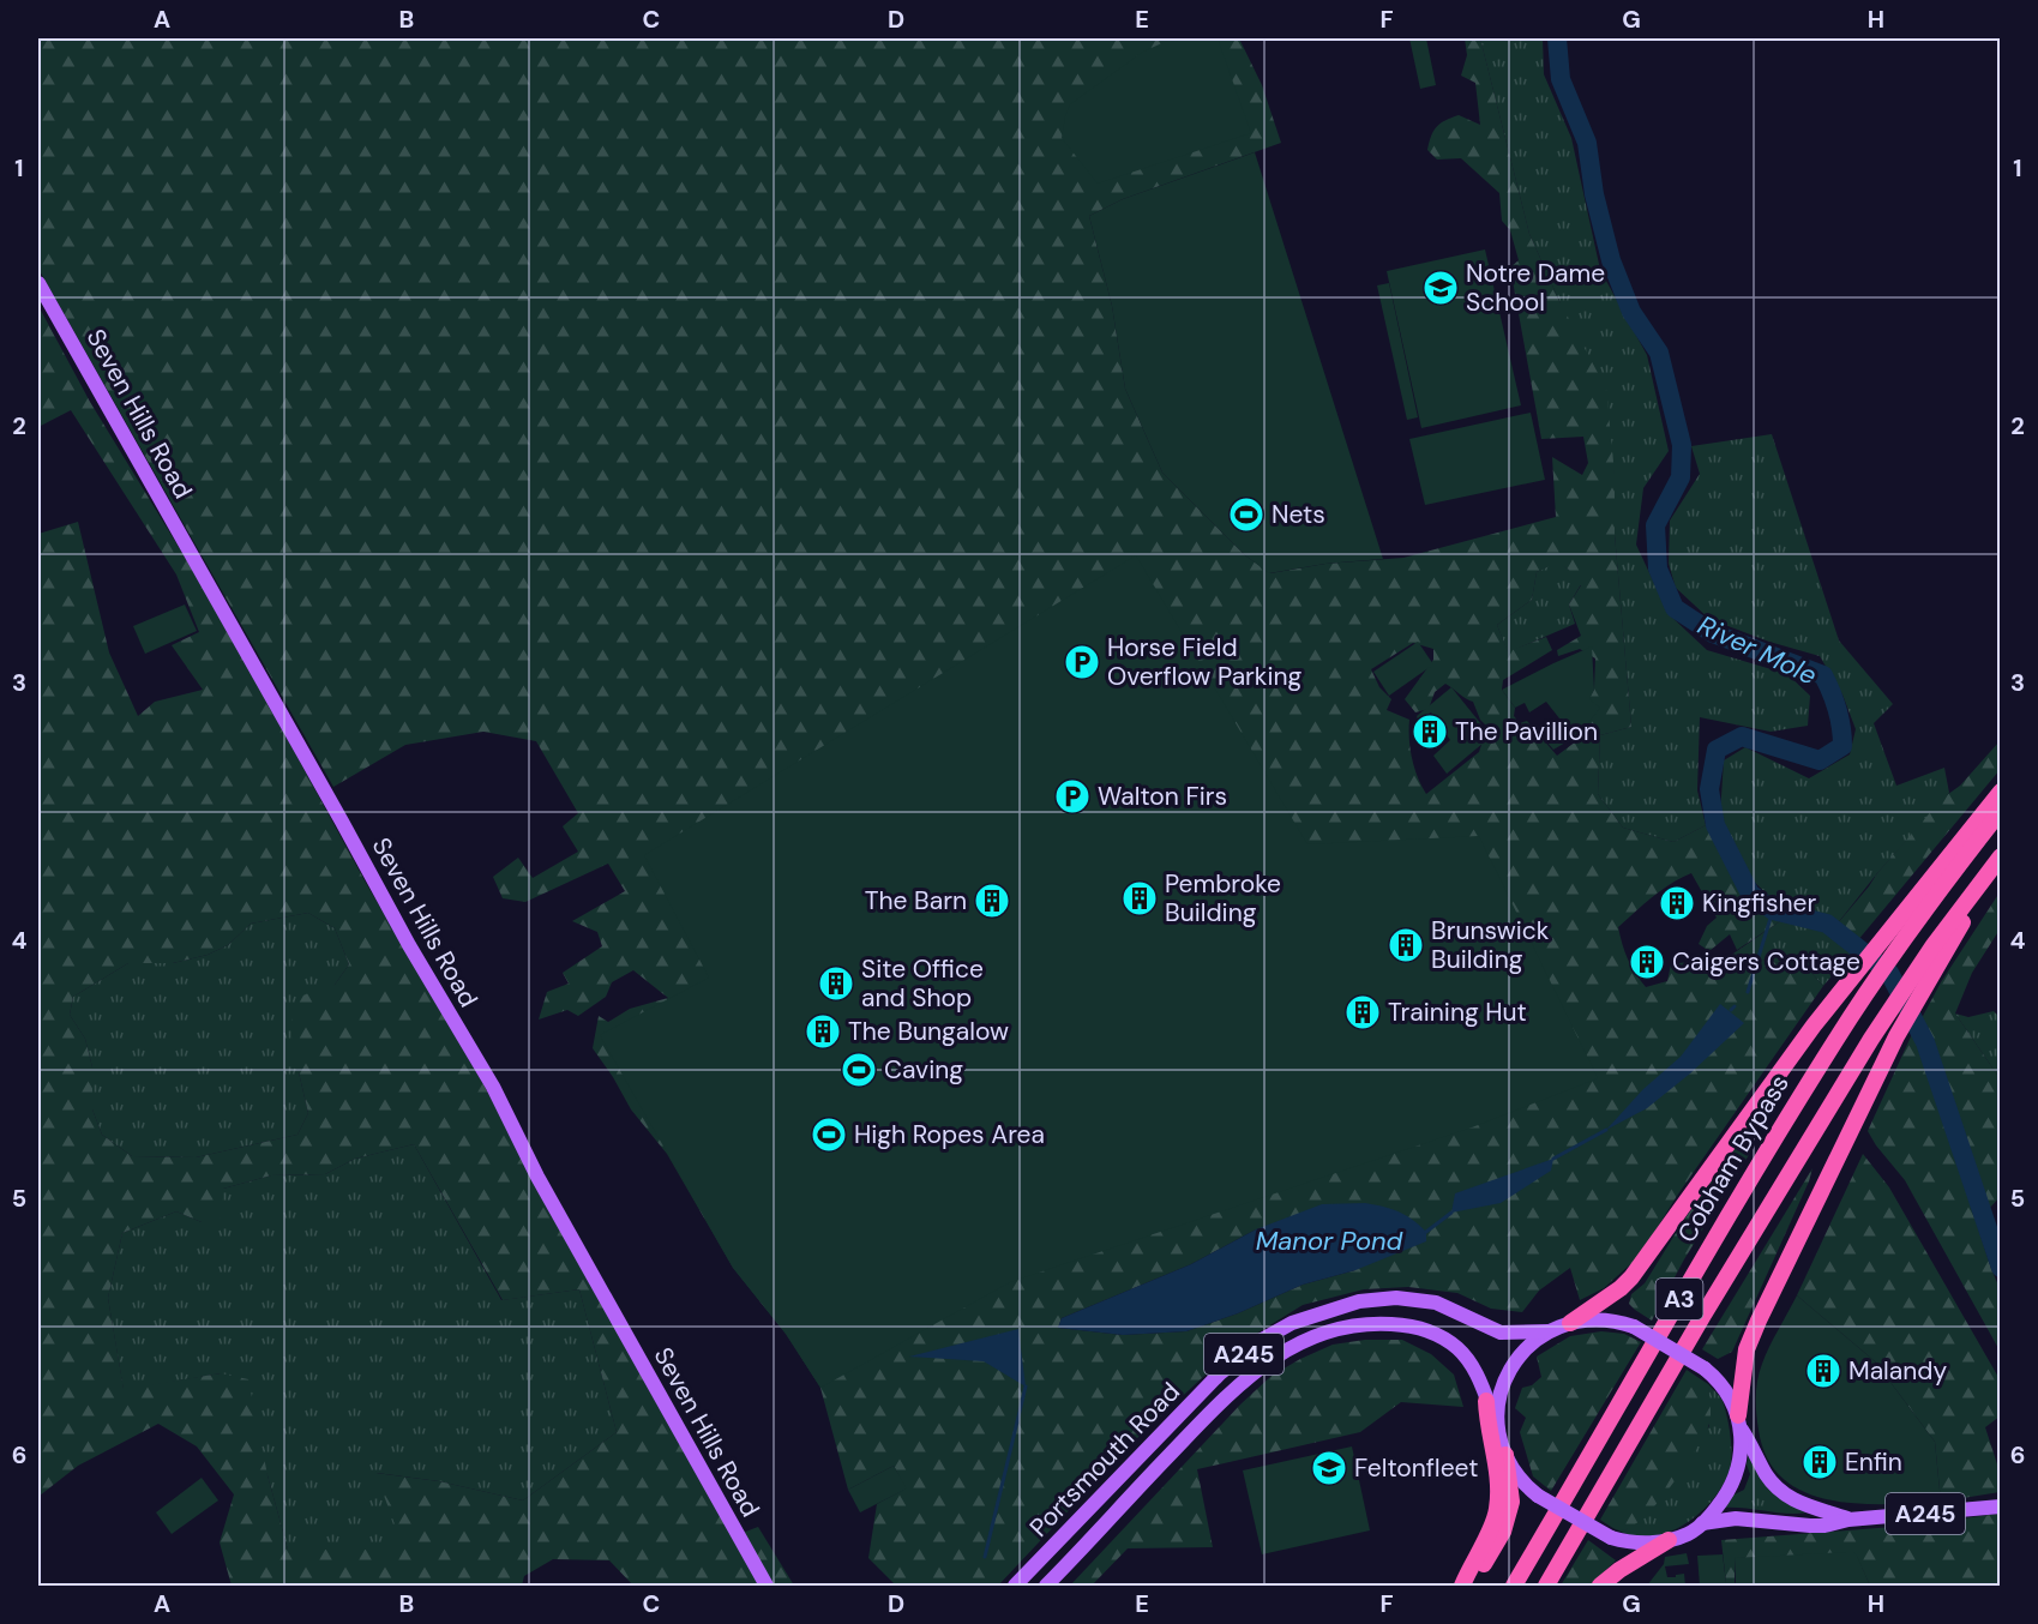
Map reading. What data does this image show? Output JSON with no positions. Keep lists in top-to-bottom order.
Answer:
{
  "streets": {
    "highway": ["Cobham Bypass", "A3"],
    "main road": ["Seven Hills Road", "A245", "Portsmouth Road"]
  },
  "crossings": [
    ["A245", "Portsmouth Road"]
  ],
  "water": ["River Mole", "Manor Pond"],
  "places": {
    "school or university": ["Notre Dame School", "Feltonfleet"],
    "sports": ["Nets", "Caving", "High Ropes Area"],
    "parking": ["Horse Field Overflow Parking", "Walton Firs"],
    "building": [
      "The Pavillion",
      "Pembroke Building",
      "The Barn",
      "Kingfisher",
      "Brunswick Building",
      "Caigers Cottage",
      "Site Office and Shop",
      "Training Hut",
      "The Bungalow",
      "Malandy",
      "Enfin"
    ]
  },
  "grid": {
    "columns": [
      "A",
      "B",
      "C",
      "D",
      "E",
      "F",
      "G",
      "H"
    ],
    "rows": [
      "1",
      "2",
      "3",
      "4",
      "5",
      "6"
    ]
  }
}
